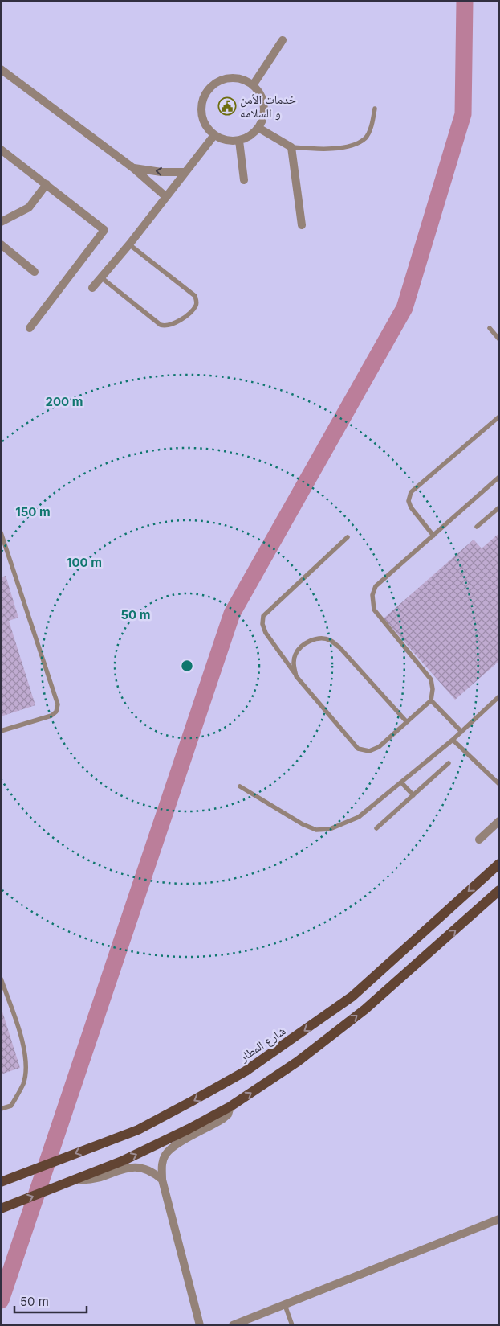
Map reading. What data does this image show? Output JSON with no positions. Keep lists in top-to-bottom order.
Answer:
{
  "streets": {
    "main road": ["شارع المطار"]
  },
  "places": {
    "public building": ["خدمات الأمن و السلامه"]
  },
  "scale_bar": "50 m",
  "rings": [
    "200 m",
    "150 m",
    "100 m",
    "50 m"
  ]
}
